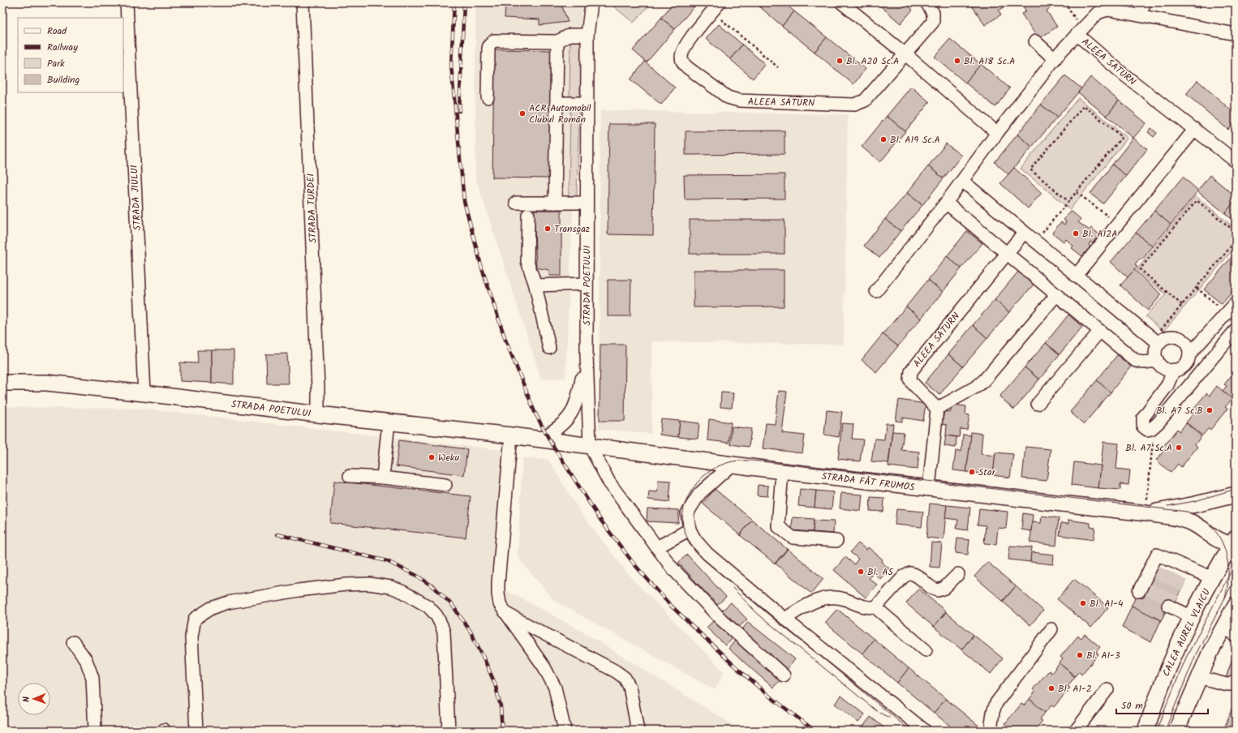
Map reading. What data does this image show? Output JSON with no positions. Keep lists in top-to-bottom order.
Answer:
{
  "streets": {
    "main road": ["STRADA POETULUI", "STRADA FĂT FRUMOS", "CALEA AUREL VLAICU"],
    "street": ["ALEEA SATURN", "STRADA JIULUI", "STRADA TURDEI"]
  },
  "crossings": [
    ["STRADA JIULUI", "STRADA POETULUI"],
    ["STRADA TURDEI", "STRADA POETULUI"],
    ["STRADA POETULUI", "STRADA FĂT FRUMOS"],
    ["STRADA FĂT FRUMOS", "CALEA AUREL VLAICU"]
  ],
  "places": [
    "Bl. A20 Sc.A",
    "Bl. A18 Sc.A",
    "ACR Automobil Clubul Român",
    "Bl. A19 Sc.A",
    "Transgaz",
    "Bl. A12A",
    "Bl. A7 Sc.B",
    "Bl. A7 Sc.A",
    "Weku",
    "Star",
    "Bl. A5",
    "Bl. A1-4",
    "Bl. A1-3",
    "Bl. A1-2"
  ],
  "legend": [
    "Road",
    "Railway",
    "Park",
    "Building"
  ],
  "scale_bar": "50 m",
  "north": "left"
}
